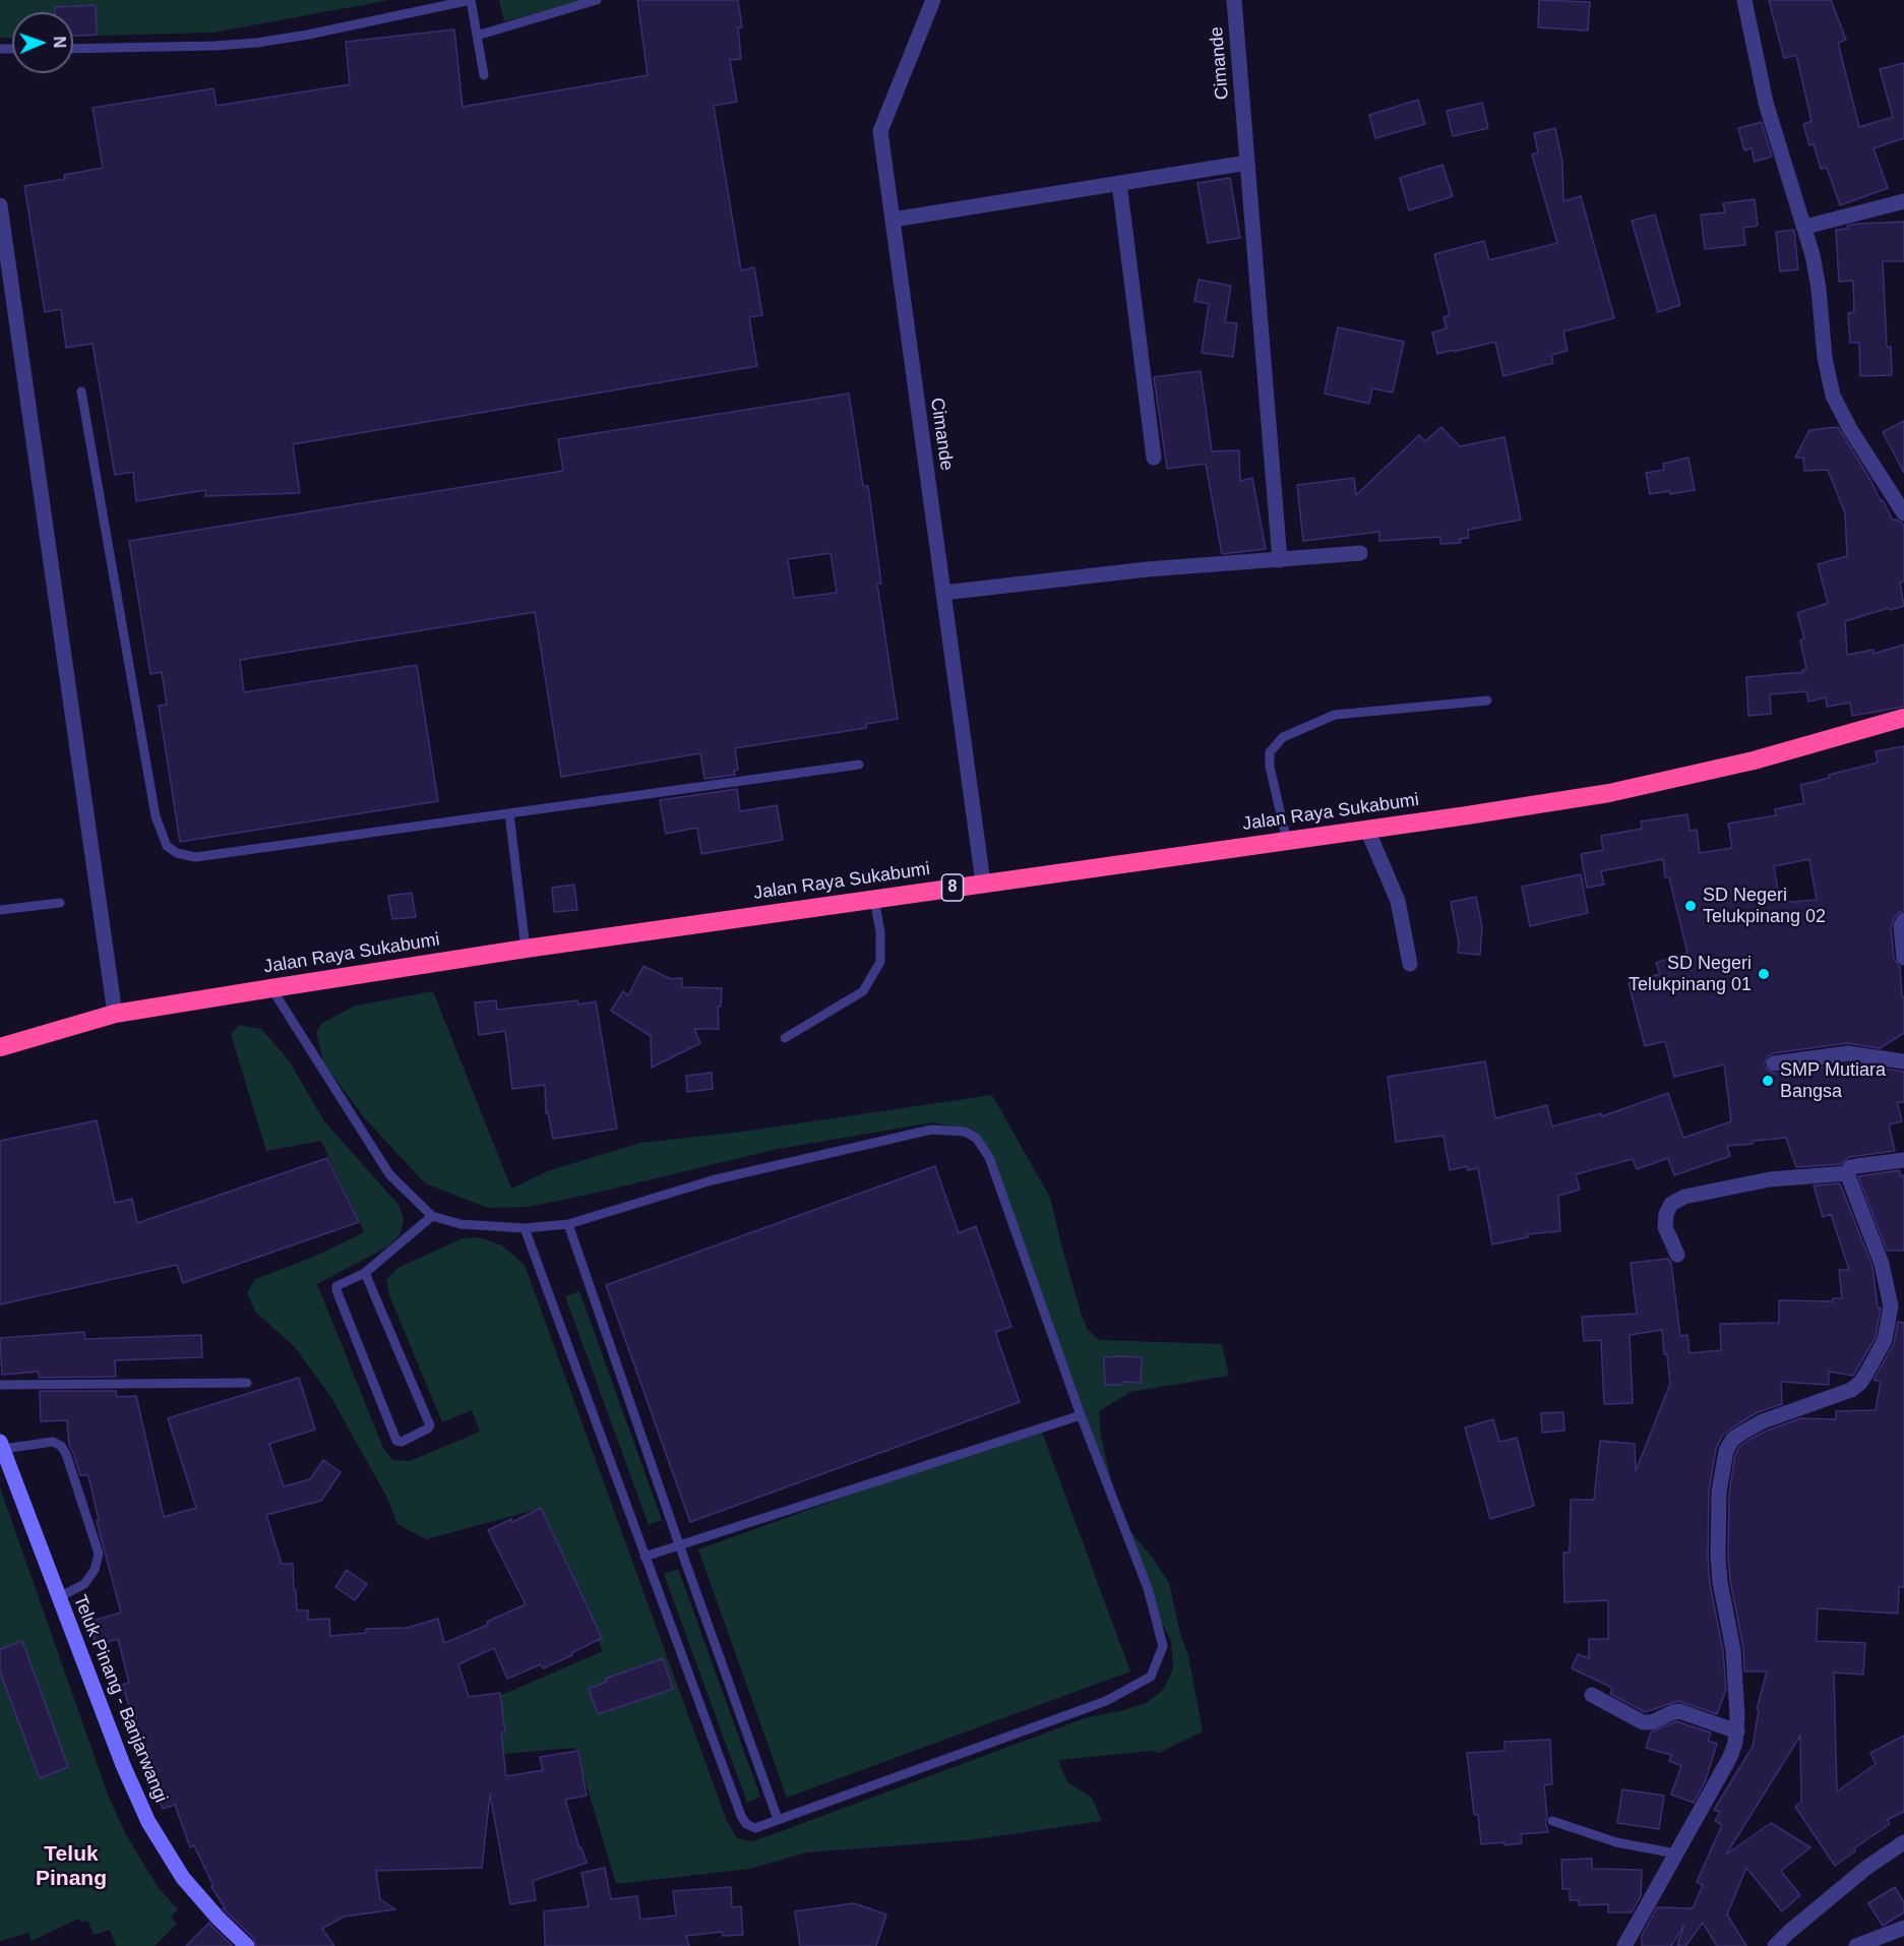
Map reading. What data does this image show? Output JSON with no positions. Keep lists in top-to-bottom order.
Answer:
{
  "streets": {
    "highway": ["Jalan Raya Sukabumi", "8"],
    "main road": ["Teluk Pinang - Banjarwangi"],
    "street": ["Cimande"]
  },
  "crossings": [
    ["Cimande", "Jalan Raya Sukabumi"]
  ],
  "districts": ["Teluk Pinang"],
  "places": ["SD Negeri Telukpinang 02", "SD Negeri Telukpinang 01", "SMP Mutiara Bangsa"],
  "north": "right"
}
